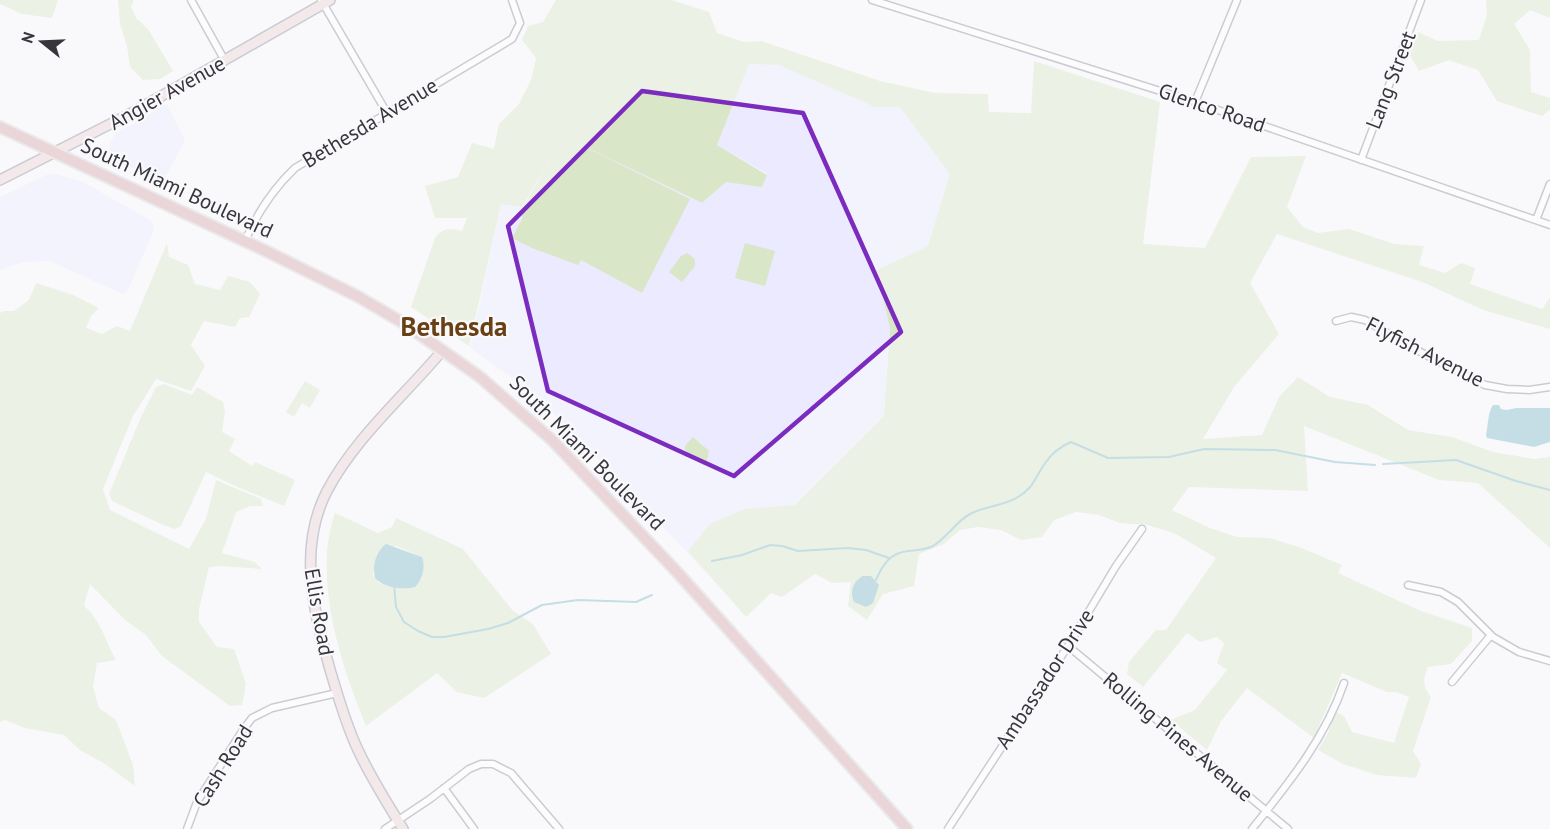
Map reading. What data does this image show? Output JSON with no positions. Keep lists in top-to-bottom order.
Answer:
{
  "streets": {
    "main road": ["Angier Avenue", "South Miami Boulevard", "Ellis Road"],
    "street": [
      "Lang Street",
      "Glenco Road",
      "Bethesda Avenue",
      "Flyfish Avenue",
      "Ambassador Drive",
      "Rolling Pines Avenue",
      "Cash Road"
    ]
  },
  "crossings": [
    ["Lang Street", "Glenco Road"],
    ["Angier Avenue", "South Miami Boulevard"],
    ["Bethesda Avenue", "South Miami Boulevard"],
    ["South Miami Boulevard", "Ellis Road"],
    ["Ellis Road", "Cash Road"],
    ["Ambassador Drive", "Rolling Pines Avenue"]
  ],
  "districts": ["Bethesda"],
  "north": "left"
}
